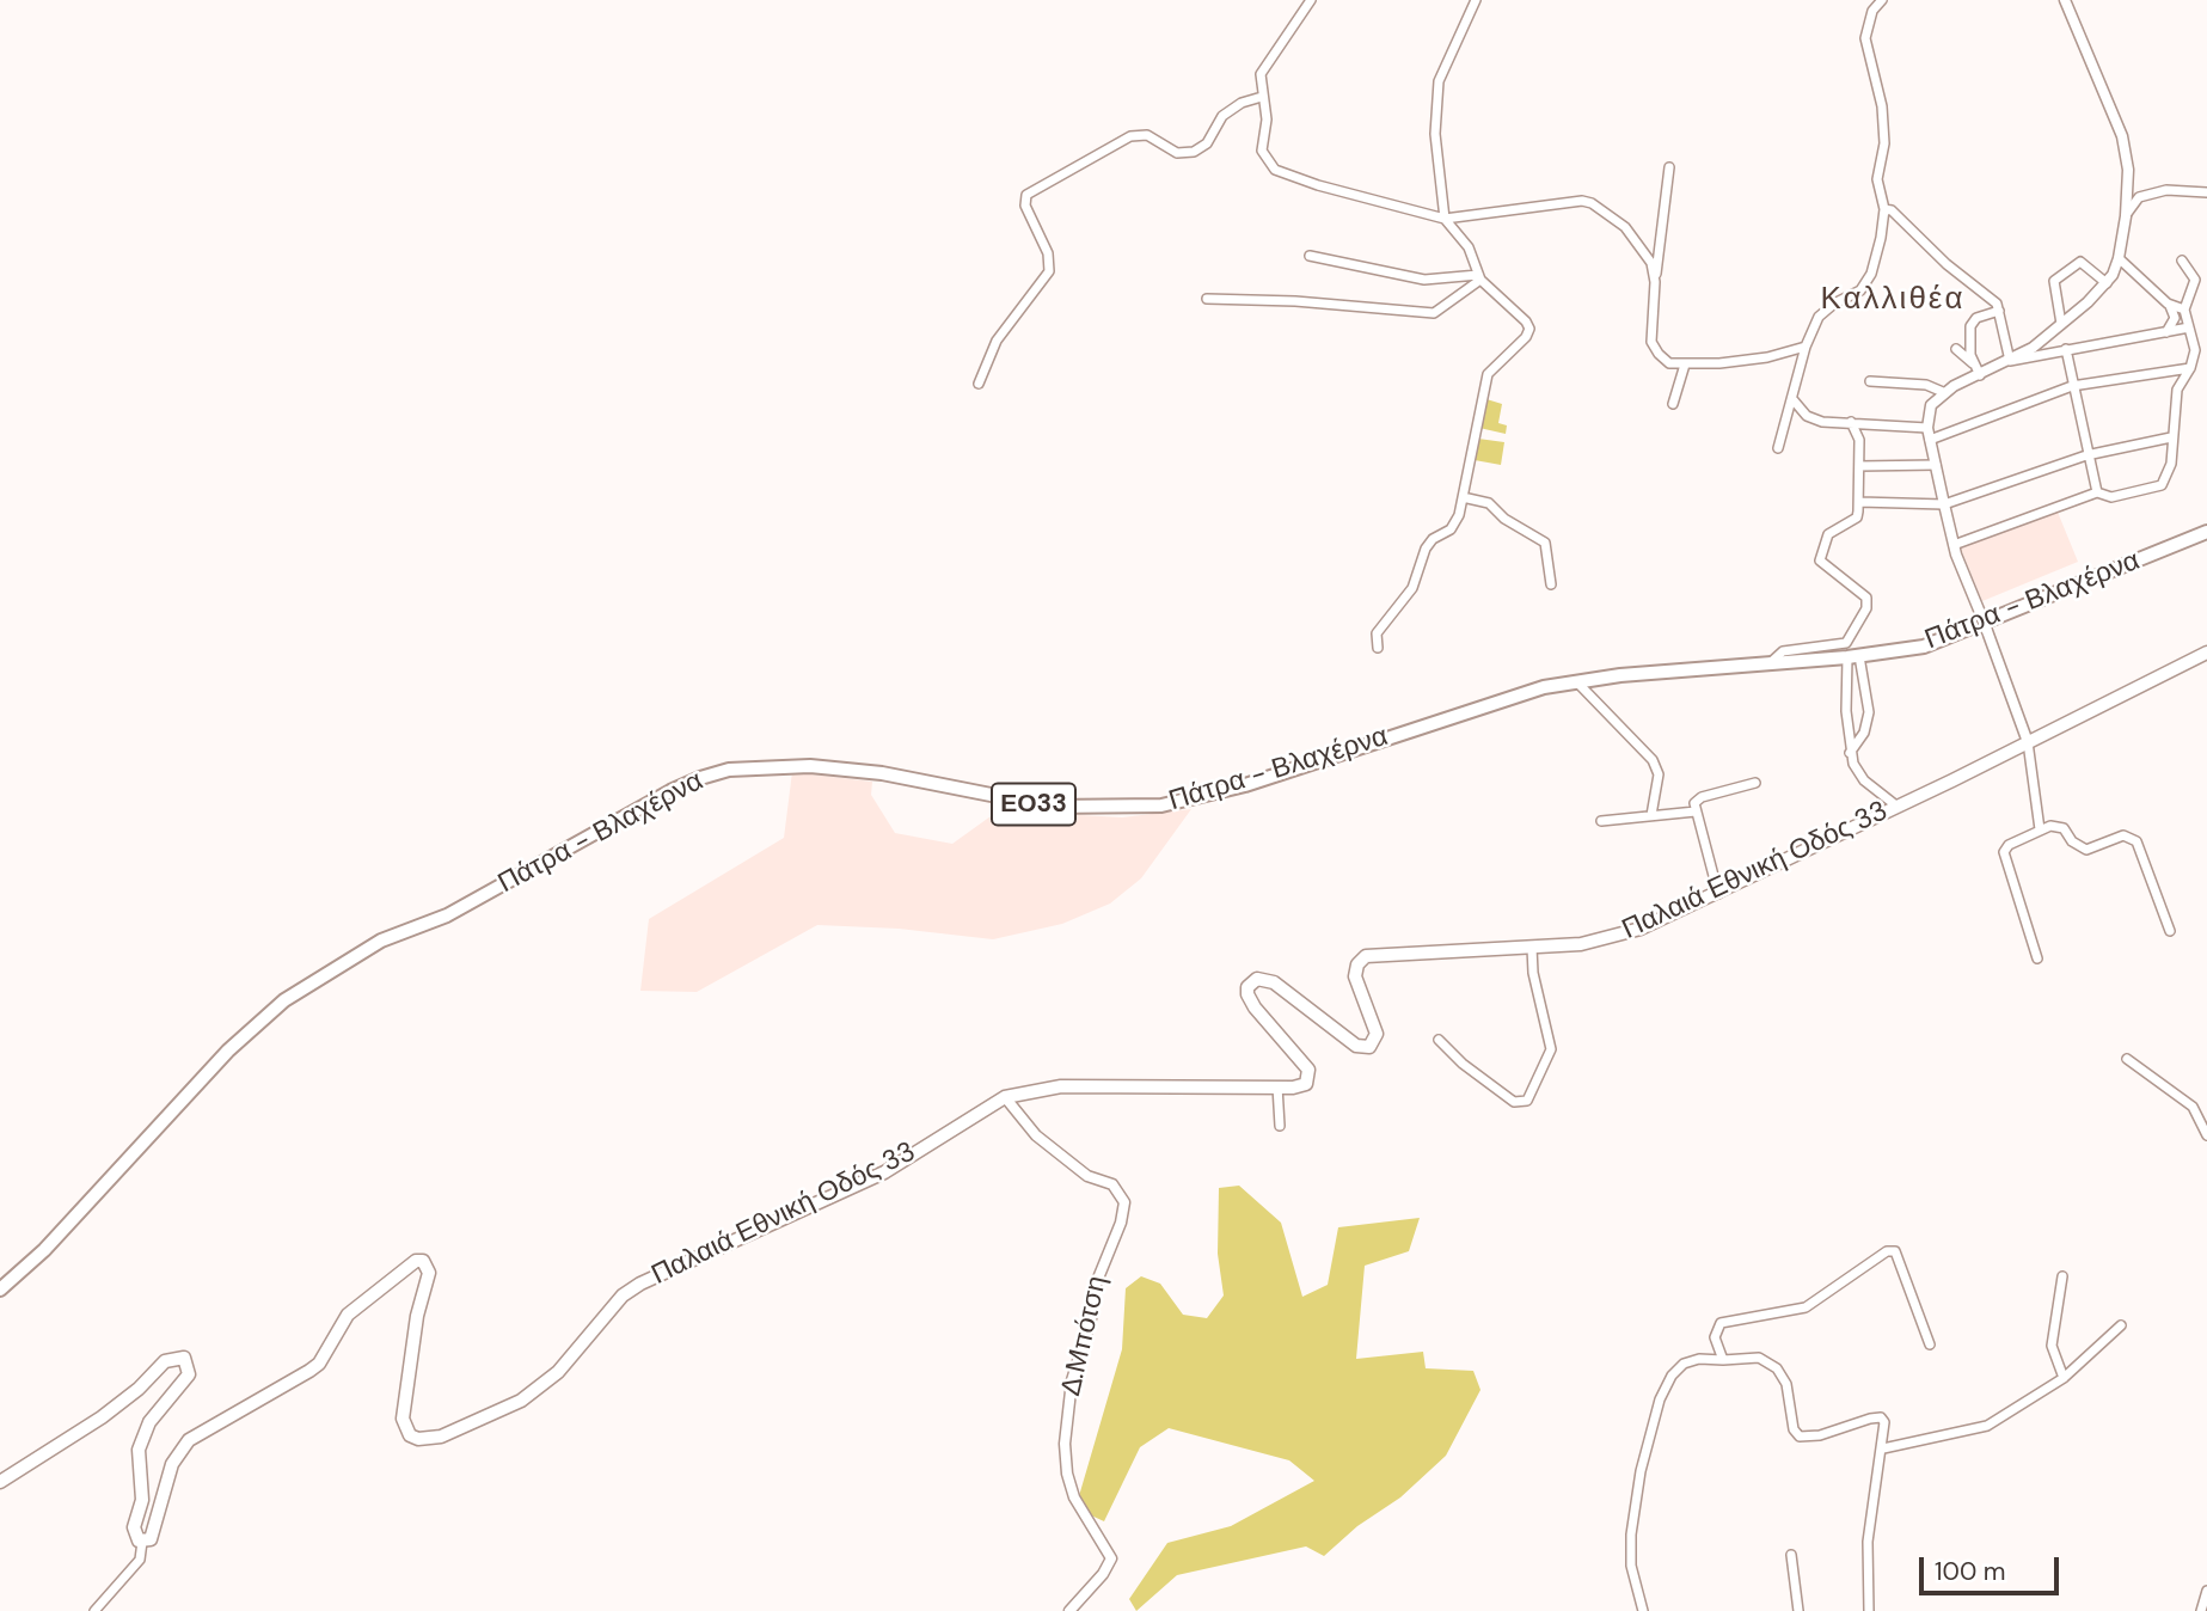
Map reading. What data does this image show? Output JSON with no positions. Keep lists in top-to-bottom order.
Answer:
{
  "streets": {
    "main road": ["Πάτρα - Βλαχέρνα", "ΕΟ33", "Παλαιά Εθνική Οδός 33"],
    "street": ["Δ.Μπότση"]
  },
  "crossings": [
    ["Παλαιά Εθνική Οδός 33", "Δ.Μπότση"]
  ],
  "districts": ["Καλλιθέα"],
  "scale_bar": "100 m"
}
